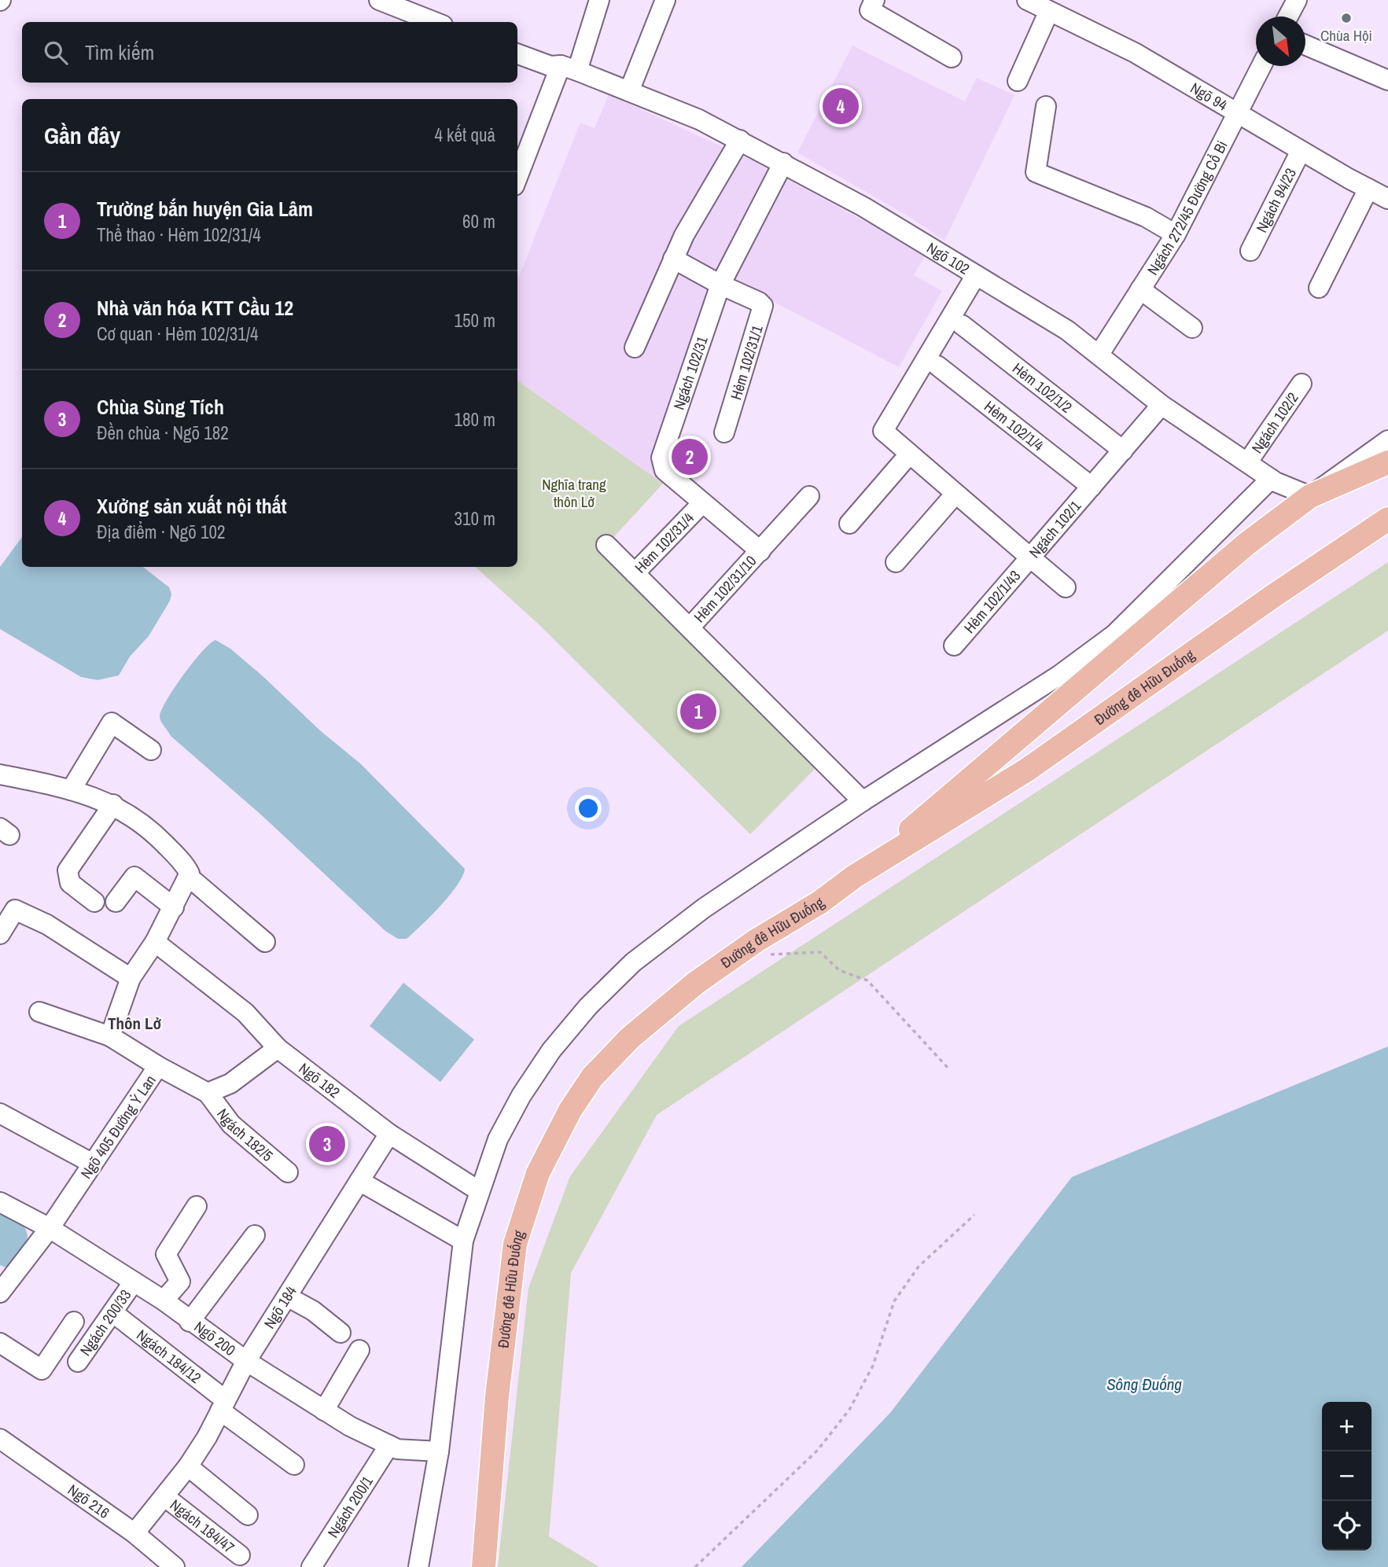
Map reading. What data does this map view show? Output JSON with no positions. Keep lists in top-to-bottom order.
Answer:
{
  "streets": {
    "main road": ["Đường đê Hữu Đuống"],
    "street": [
      "Ngõ 94",
      "Ngách 94/23",
      "Ngách 272/45 Đường Cổ Bi",
      "Ngõ 102",
      "Hẻm 102/31/1",
      "Ngách 102/31",
      "Hẻm 102/1/2",
      "Ngách 102/2",
      "Hẻm 102/1/4",
      "Ngách 102/1",
      "Hẻm 102/31/4",
      "Hẻm 102/31/10",
      "Hẻm 102/1/43",
      "Ngõ 182",
      "Ngõ 405 Đường Ỷ Lan",
      "Ngách 182/5",
      "Ngõ 184",
      "Ngách 200/33",
      "Ngõ 200",
      "Ngách 184/12",
      "Ngõ 216",
      "Ngách 200/1",
      "Ngách 184/47"
    ]
  },
  "crossings": [
    ["Ngõ 94", "Ngách 94/23"],
    ["Ngõ 94", "Ngách 272/45 Đường Cổ Bi"],
    ["Ngách 272/45 Đường Cổ Bi", "Ngõ 102"],
    ["Ngõ 102", "Ngách 102/31"],
    ["Ngõ 102", "Ngách 102/2"],
    ["Ngõ 102", "Ngách 102/1"],
    ["Hẻm 102/31/1", "Ngách 102/31"],
    ["Ngách 102/31", "Hẻm 102/31/4"],
    ["Ngách 102/31", "Hẻm 102/31/10"],
    ["Hẻm 102/1/2", "Ngách 102/1"],
    ["Hẻm 102/1/4", "Ngách 102/1"],
    ["Ngách 102/1", "Hẻm 102/1/43"],
    ["Hẻm 102/31/4", "Hẻm 102/31/10"],
    ["Ngõ 182", "Ngõ 184"],
    ["Ngõ 405 Đường Ỷ Lan", "Ngõ 200"],
    ["Ngõ 184", "Ngõ 200"],
    ["Ngõ 184", "Ngách 184/12"],
    ["Ngõ 184", "Ngõ 216"],
    ["Ngõ 184", "Ngách 184/47"],
    ["Ngách 200/33", "Ngõ 200"],
    ["Ngách 200/33", "Ngách 184/12"],
    ["Ngõ 200", "Ngách 200/1"]
  ],
  "districts": ["Thôn Lở"],
  "water": ["Sông Đuống"],
  "parks": ["Nghĩa trang thôn Lở"],
  "places": ["Chùa Hội"],
  "north": "bottom right",
  "page": {
    "search": "Tìm kiếm",
    "pins": [
      "4",
      "2",
      "1",
      "3"
    ],
    "heading": ["Gần đây", "4 kết quả"],
    "list": [
      {
        "mark": "1",
        "name": "Trường bắn huyện Gia Lâm",
        "note": "Thể thao · Hẻm 102/31/4",
        "value": "60 m"
      },
      {
        "mark": "2",
        "name": "Nhà văn hóa KTT Cầu 12",
        "note": "Cơ quan · Hẻm 102/31/4",
        "value": "150 m"
      },
      {
        "mark": "3",
        "name": "Chùa Sùng Tích",
        "note": "Đền chùa · Ngõ 182",
        "value": "180 m"
      },
      {
        "mark": "4",
        "name": "Xưởng sản xuất nội thất",
        "note": "Địa điểm · Ngõ 102",
        "value": "310 m"
      }
    ],
    "map_buttons": ["+", "−"]
  }
}
